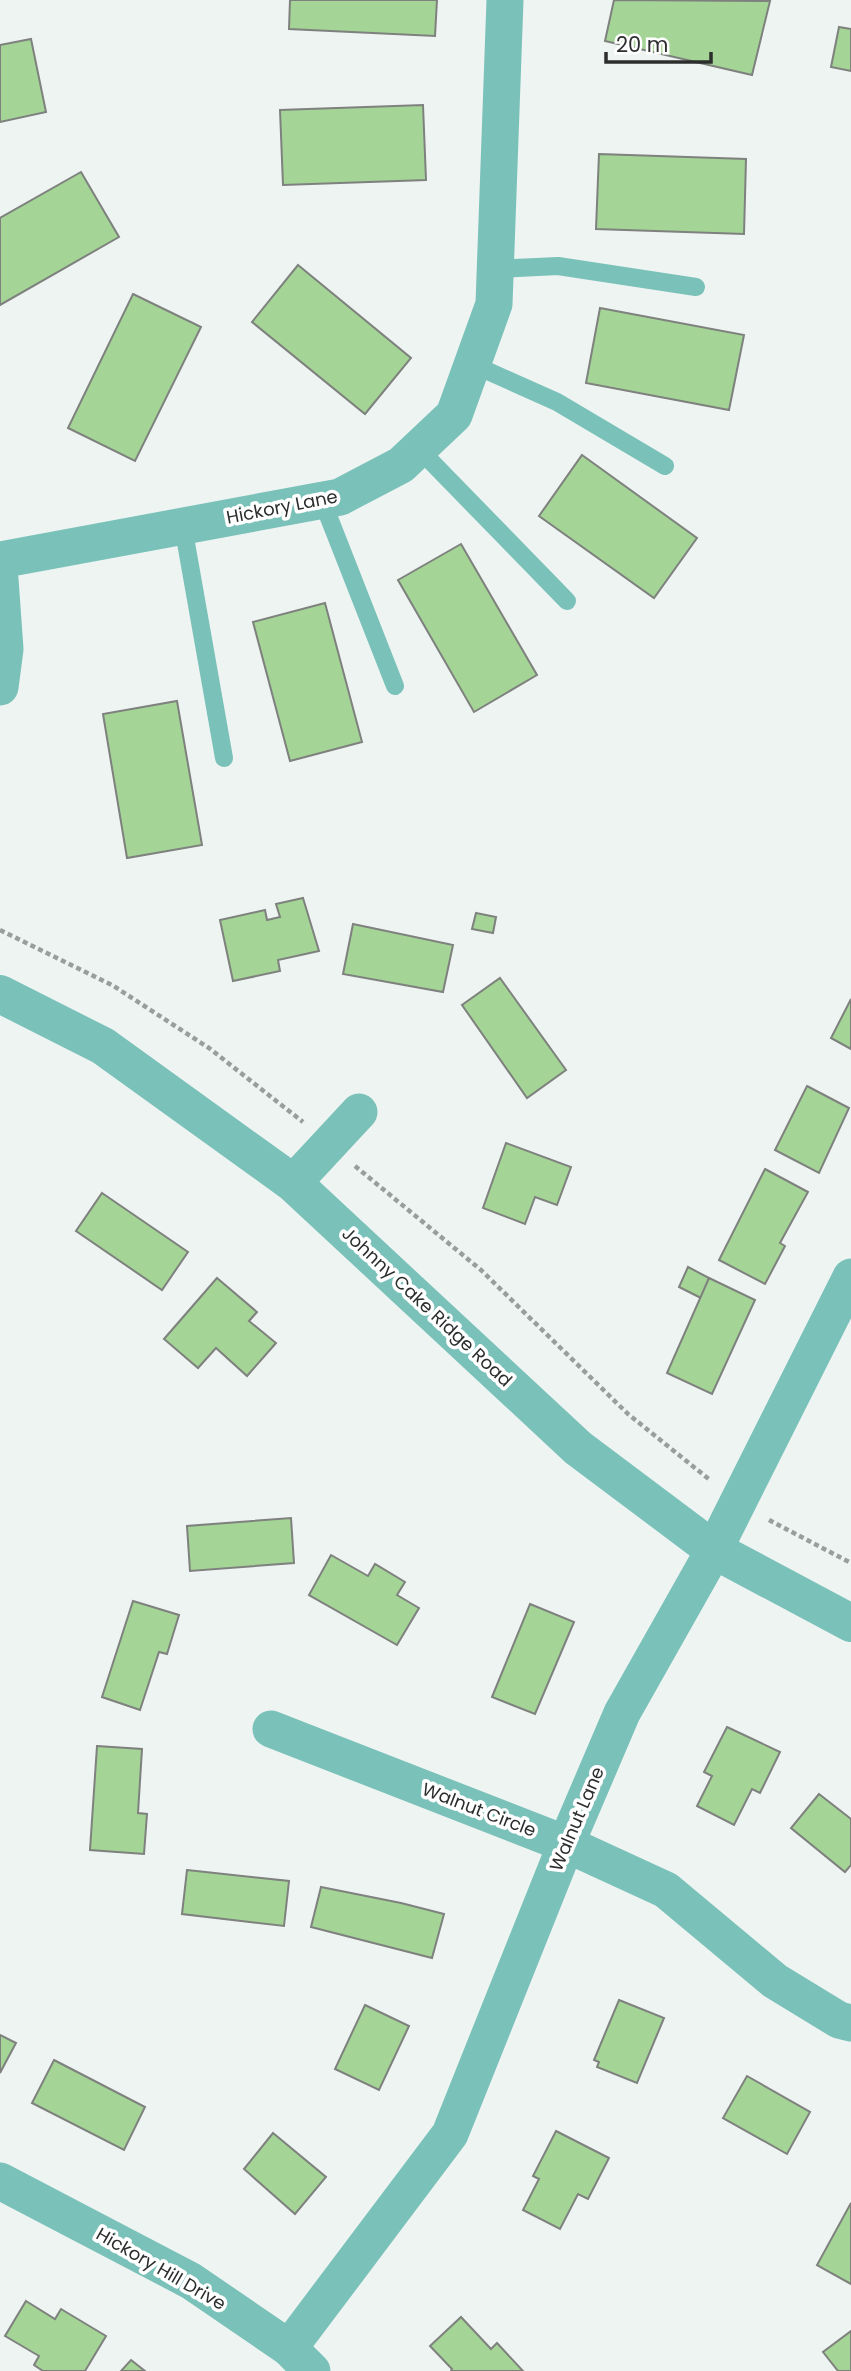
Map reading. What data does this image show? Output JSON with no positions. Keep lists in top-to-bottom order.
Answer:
{
  "streets": {
    "street": [
      "Hickory Lane",
      "Johnny Cake Ridge Road",
      "Walnut Circle",
      "Walnut Lane",
      "Hickory Hill Drive"
    ]
  },
  "crossings": [
    ["Johnny Cake Ridge Road", "Walnut Lane"],
    ["Walnut Circle", "Walnut Lane"],
    ["Walnut Lane", "Hickory Hill Drive"]
  ],
  "scale_bar": "20 m"
}
